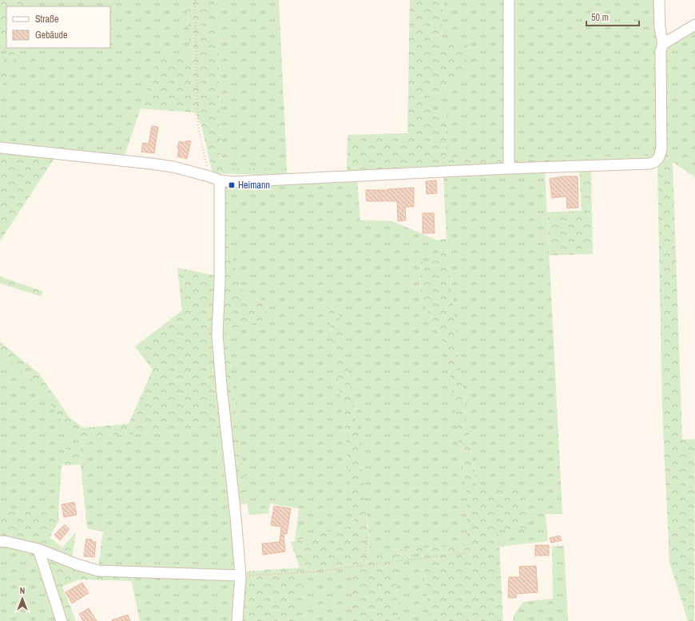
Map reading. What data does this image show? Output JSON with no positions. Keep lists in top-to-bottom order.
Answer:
{
  "places": {
    "transit": ["Heimann"]
  },
  "legend": ["Straße", "Gebäude"],
  "scale_bar": "50 m",
  "north": "top"
}
